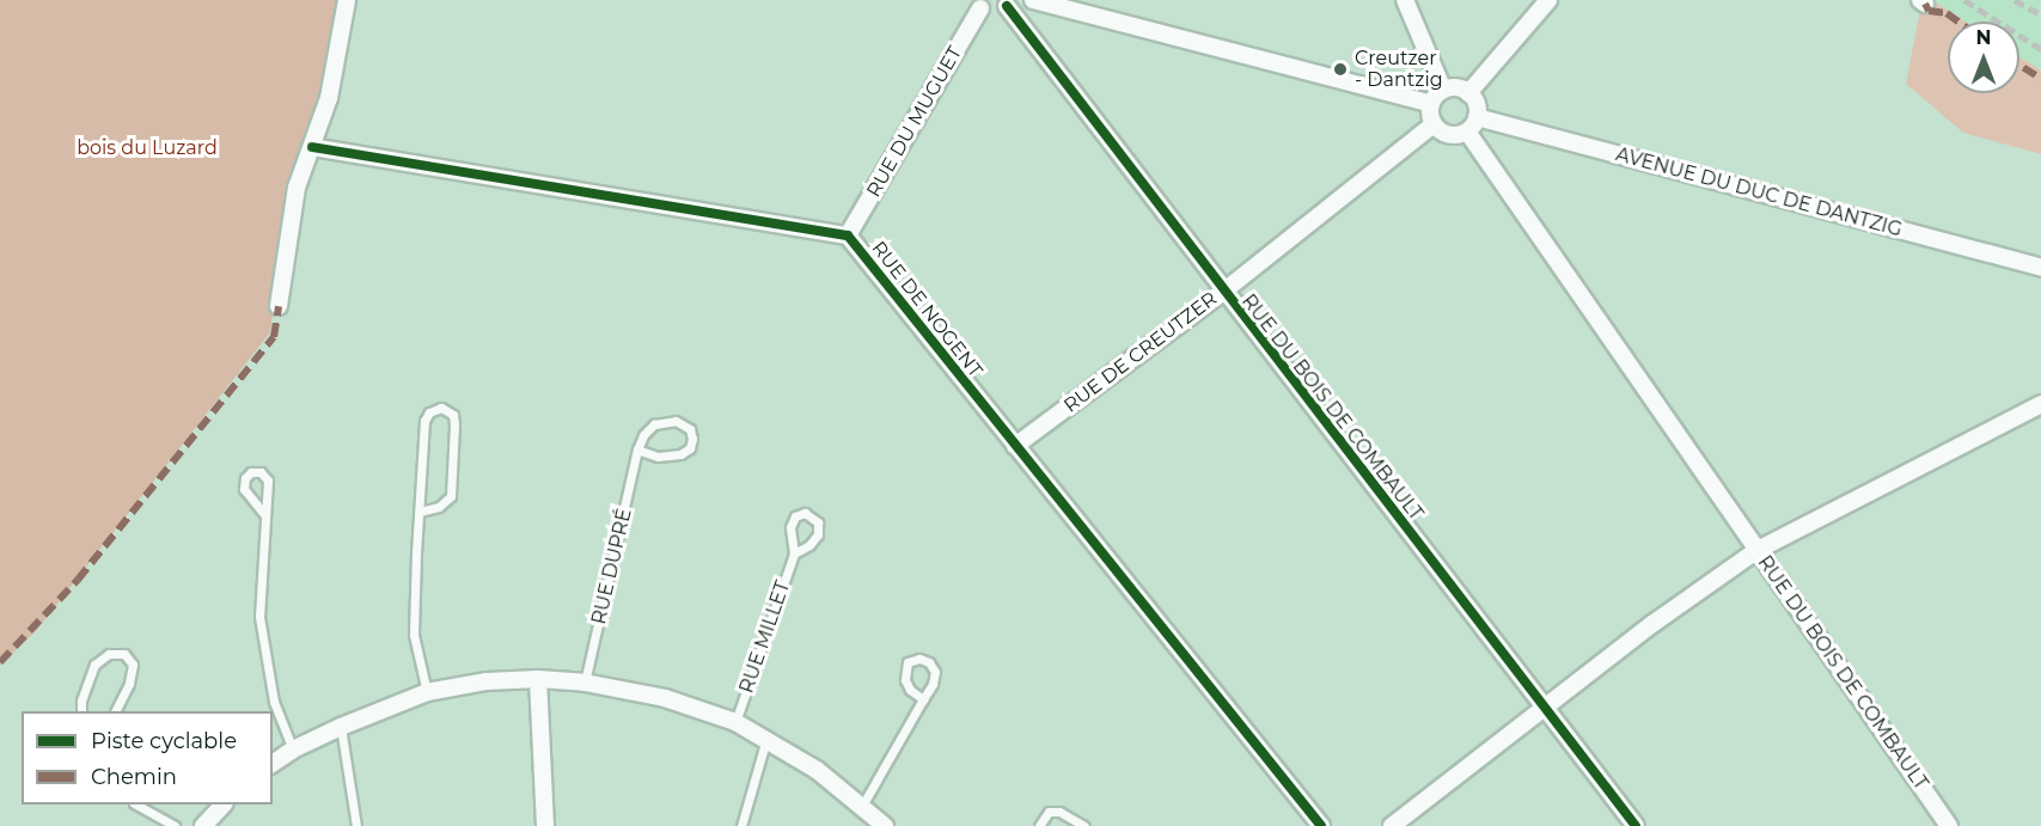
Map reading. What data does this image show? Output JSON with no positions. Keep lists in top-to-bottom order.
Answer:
{
  "streets": {
    "street": [
      "RUE DU MUGUET",
      "AVENUE DU DUC DE DANTZIG",
      "RUE DE NOGENT",
      "RUE DE CREUTZER",
      "RUE DU BOIS DE COMBAULT"
    ],
    "lane": ["RUE DUPRÉ", "RUE MILLET"]
  },
  "crossings": [
    ["RUE DU MUGUET", "RUE DE NOGENT"],
    ["AVENUE DU DUC DE DANTZIG", "RUE DE CREUTZER"],
    ["AVENUE DU DUC DE DANTZIG", "RUE DU BOIS DE COMBAULT"],
    ["RUE DE NOGENT", "RUE DE CREUTZER"],
    ["RUE DE CREUTZER", "RUE DU BOIS DE COMBAULT"]
  ],
  "parks": ["bois du Luzard"],
  "places": ["Creutzer - Dantzig"],
  "legend": ["Piste cyclable", "Chemin"],
  "north": "top"
}
